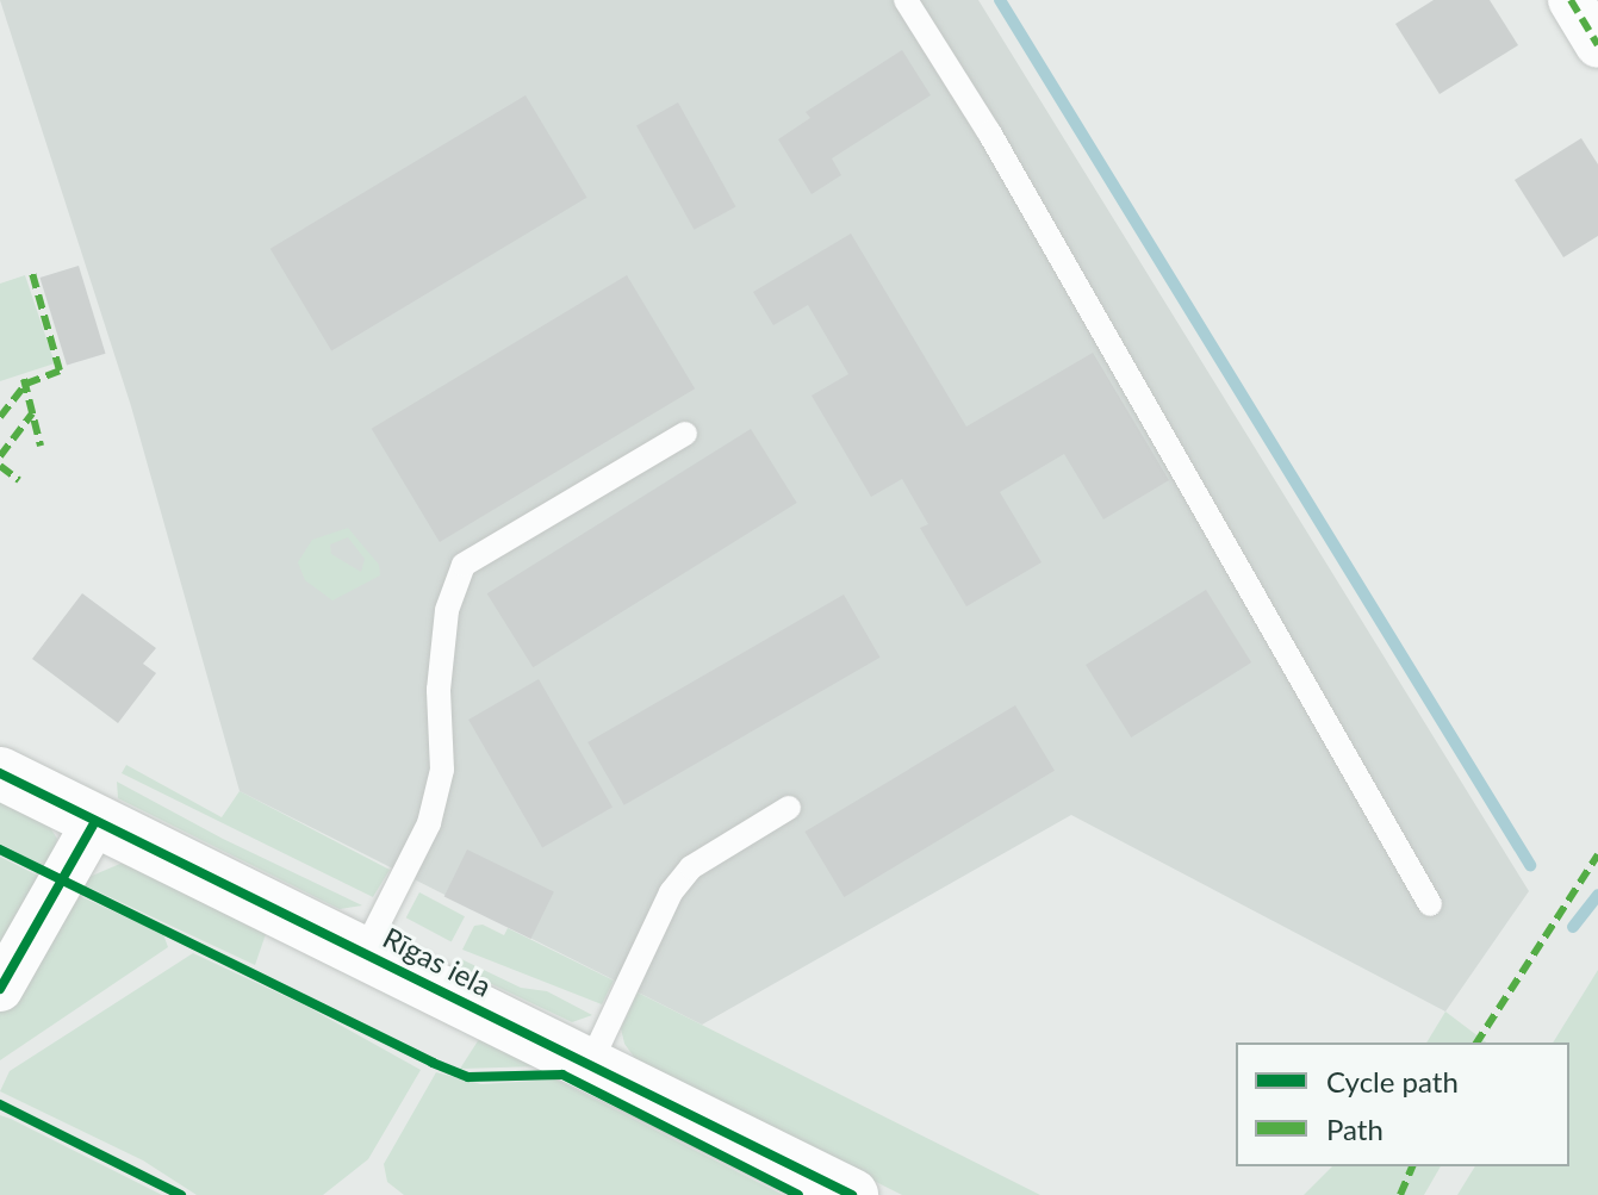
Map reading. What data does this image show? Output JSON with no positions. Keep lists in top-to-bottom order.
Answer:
{
  "streets": {
    "main road": ["Rīgas iela"]
  },
  "legend": ["Cycle path", "Path"]
}
